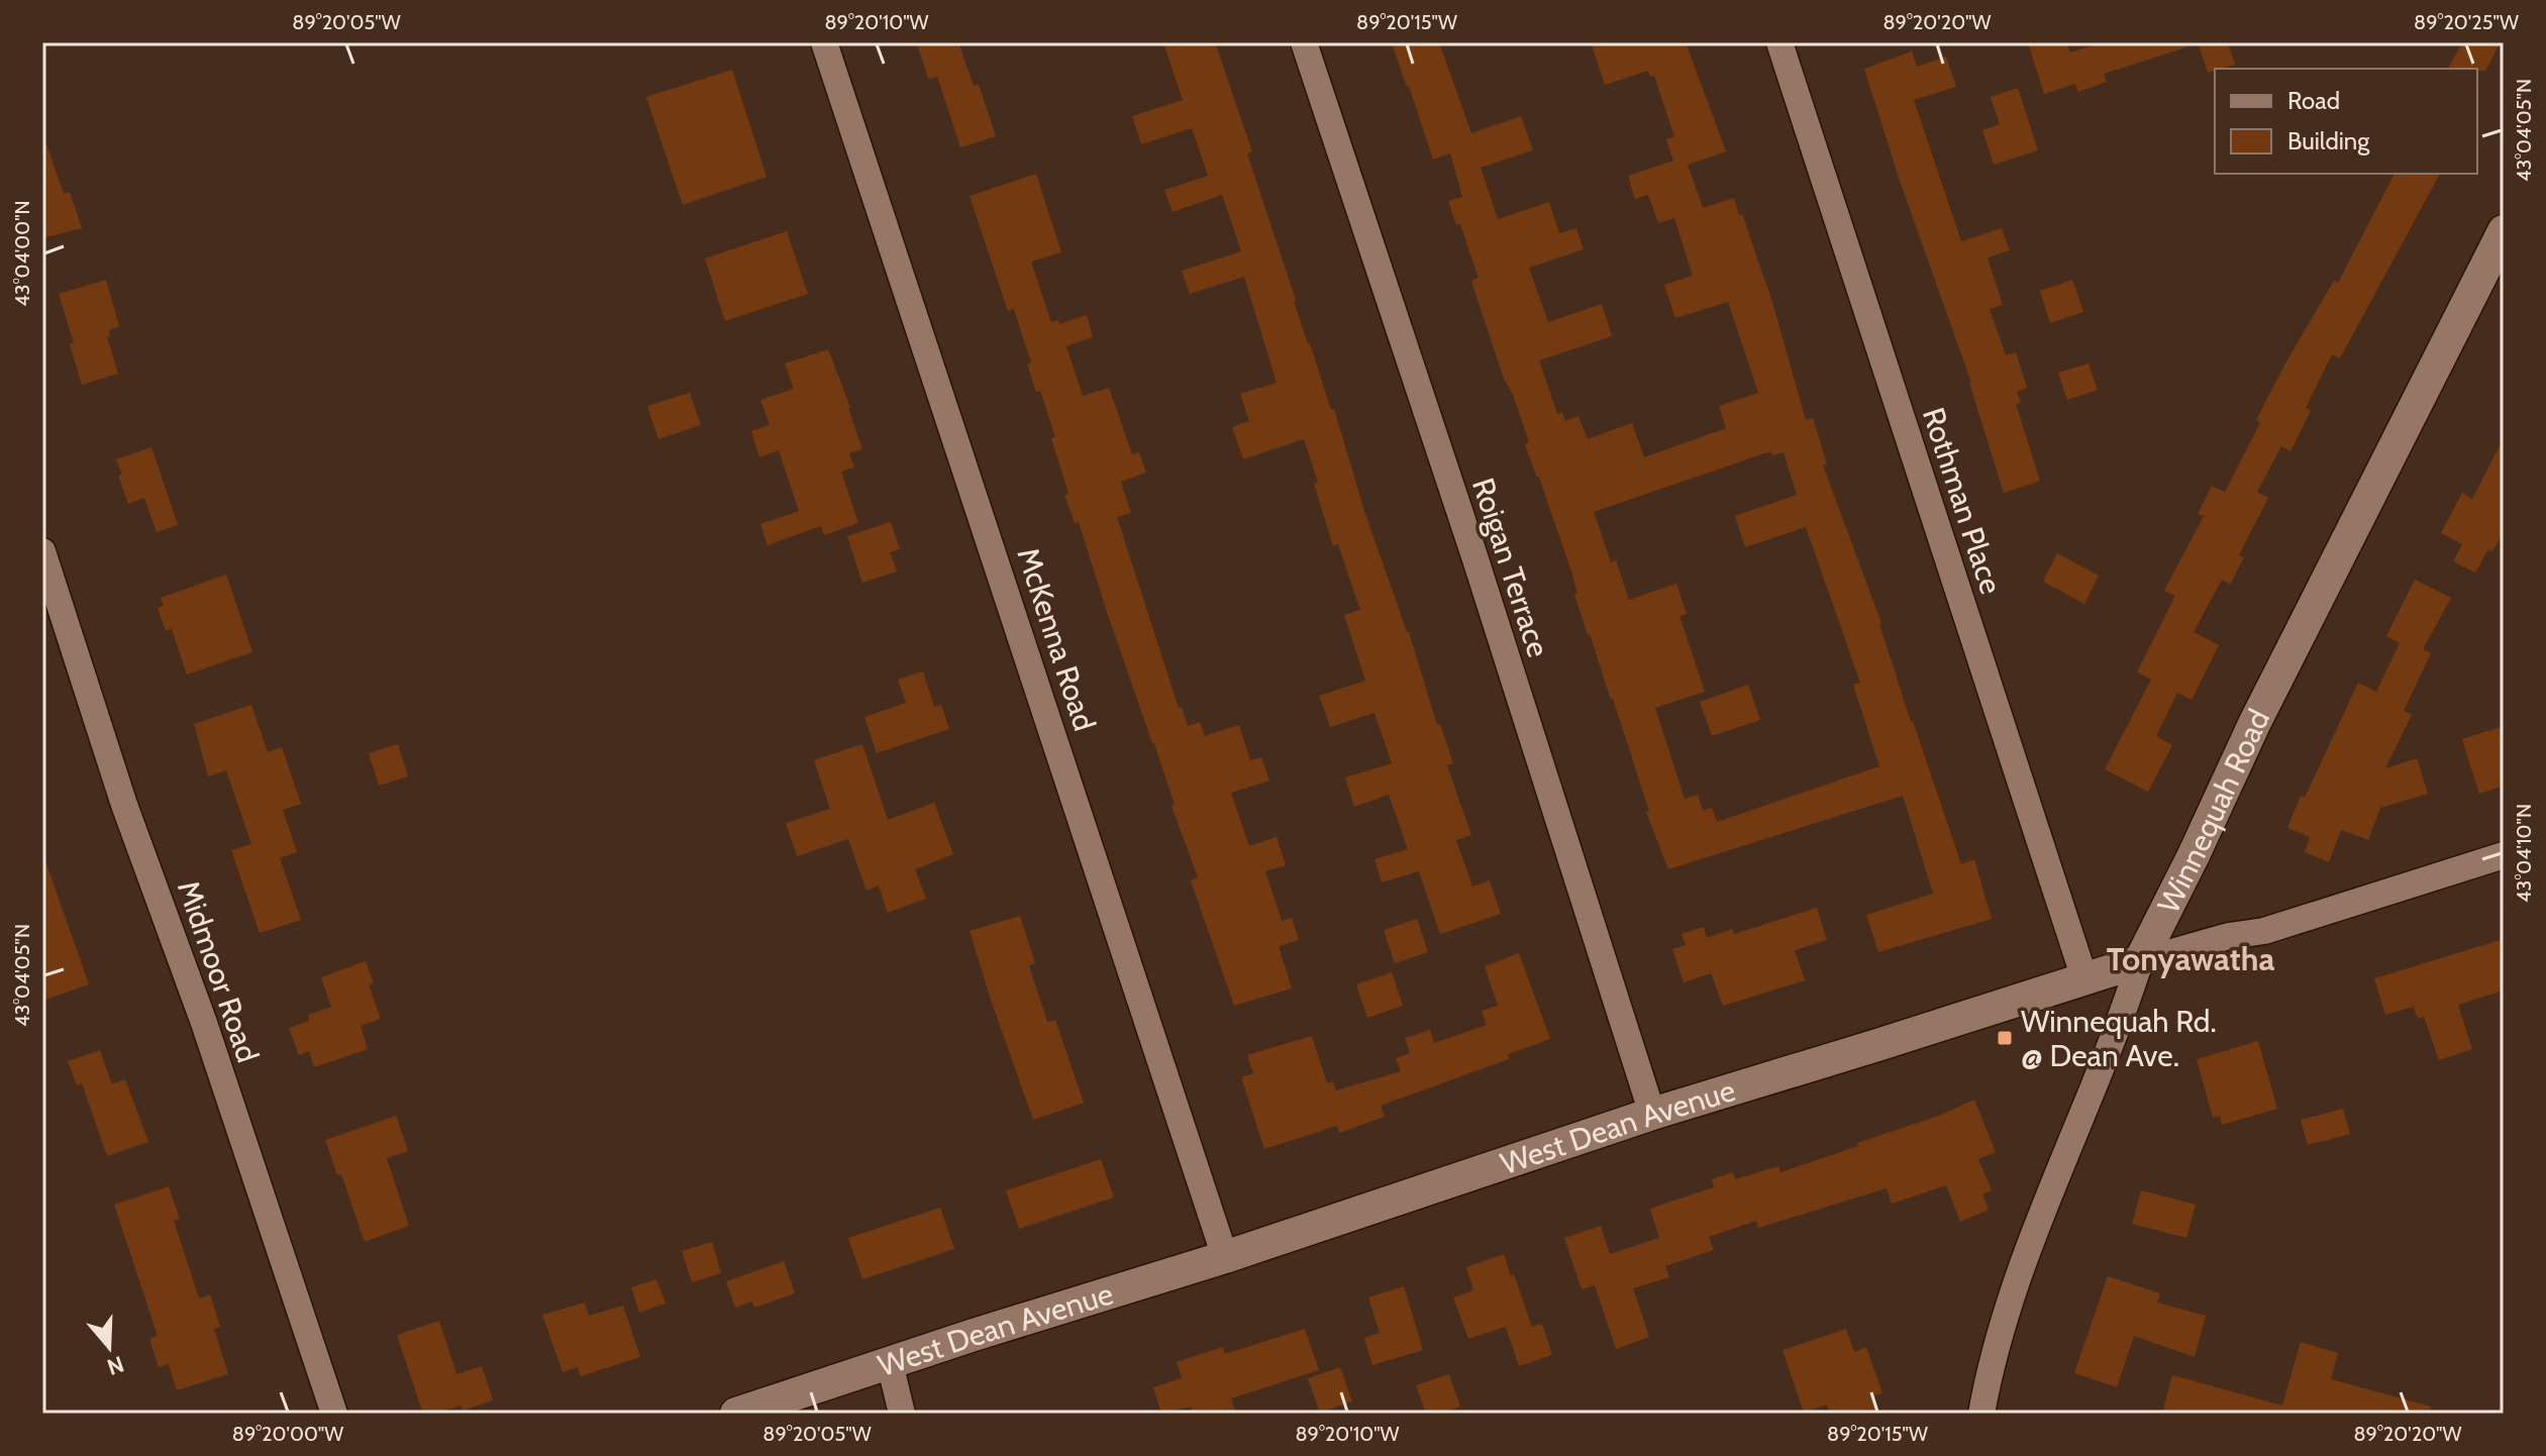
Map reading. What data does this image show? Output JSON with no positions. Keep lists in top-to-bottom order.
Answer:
{
  "streets": {
    "street": [
      "Rothman Place",
      "Roigan Terrace",
      "McKenna Road",
      "Winnequah Road",
      "Midmoor Road",
      "West Dean Avenue"
    ]
  },
  "crossings": [
    ["Rothman Place", "West Dean Avenue"],
    ["Roigan Terrace", "West Dean Avenue"],
    ["McKenna Road", "West Dean Avenue"],
    ["Winnequah Road", "West Dean Avenue"]
  ],
  "districts": ["Tonyawatha"],
  "places": {
    "transit": ["Winnequah Rd. @ Dean Ave."]
  },
  "legend": ["Road", "Building"],
  "north": "bottom",
  "coordinates": [
    "89°20'05\"W",
    "89°20'10\"W",
    "89°20'15\"W",
    "89°20'20\"W",
    "89°20'25\"W",
    "43°04'05\"N",
    "43°04'00\"N",
    "43°04'10\"N",
    "89°20'00\"W"
  ]
}
